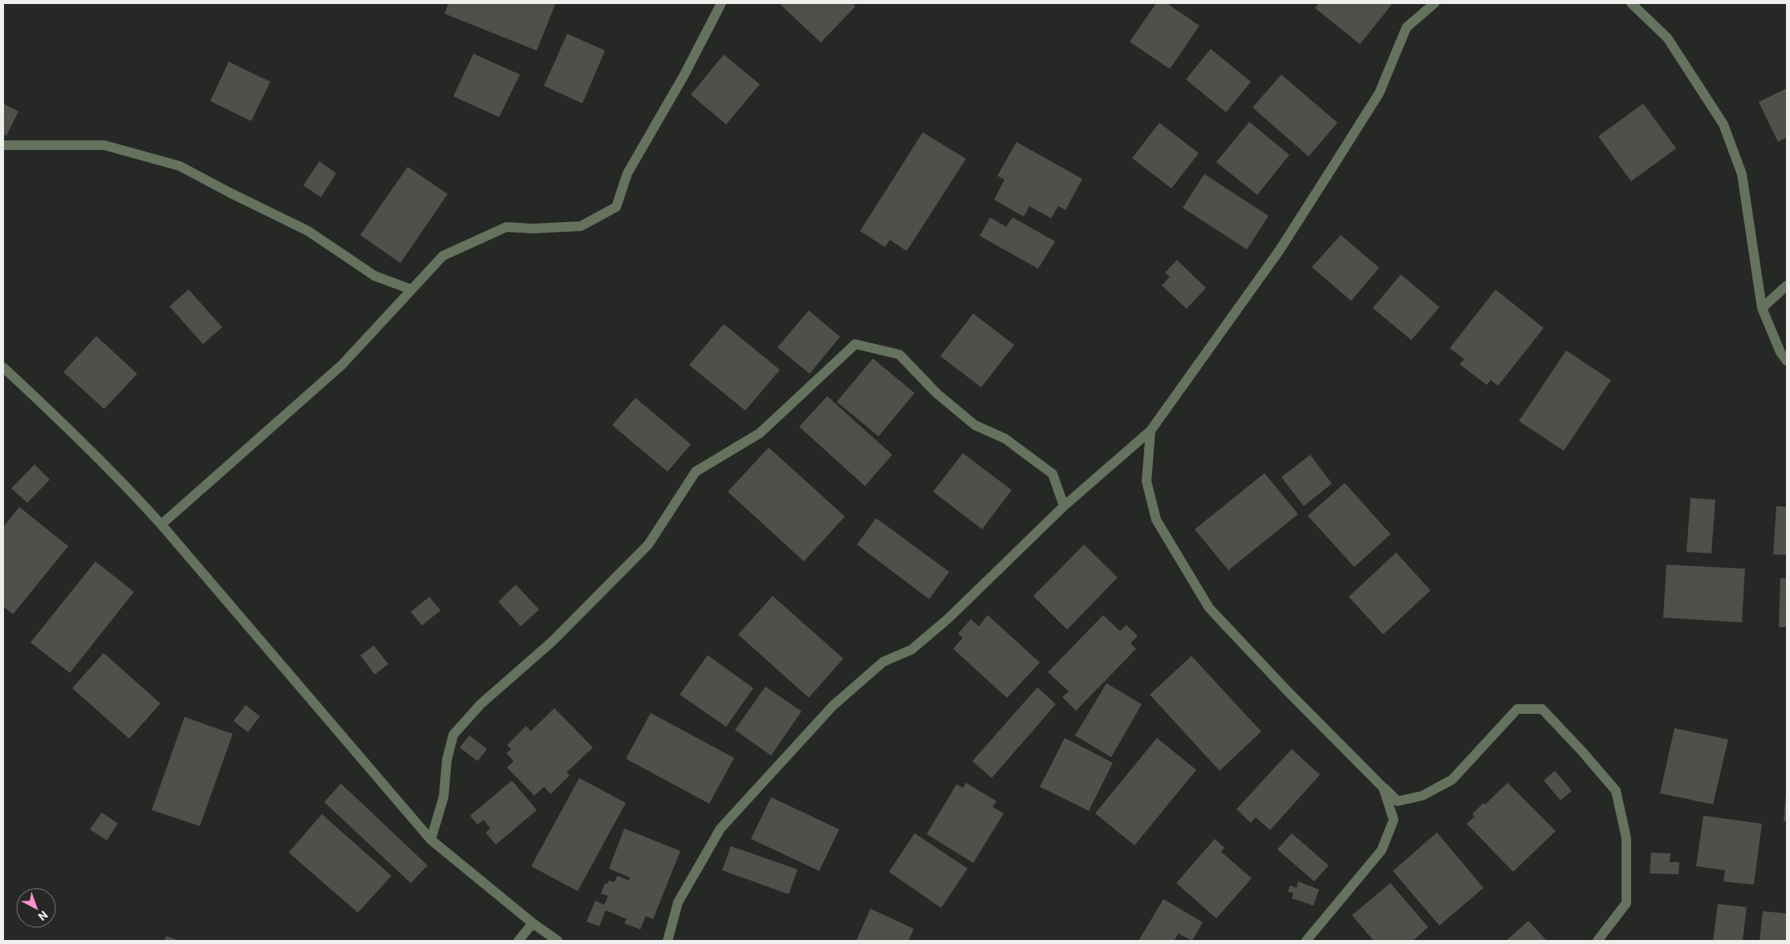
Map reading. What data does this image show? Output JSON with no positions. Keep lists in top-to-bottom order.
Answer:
{
  "north": "bottom right"
}
